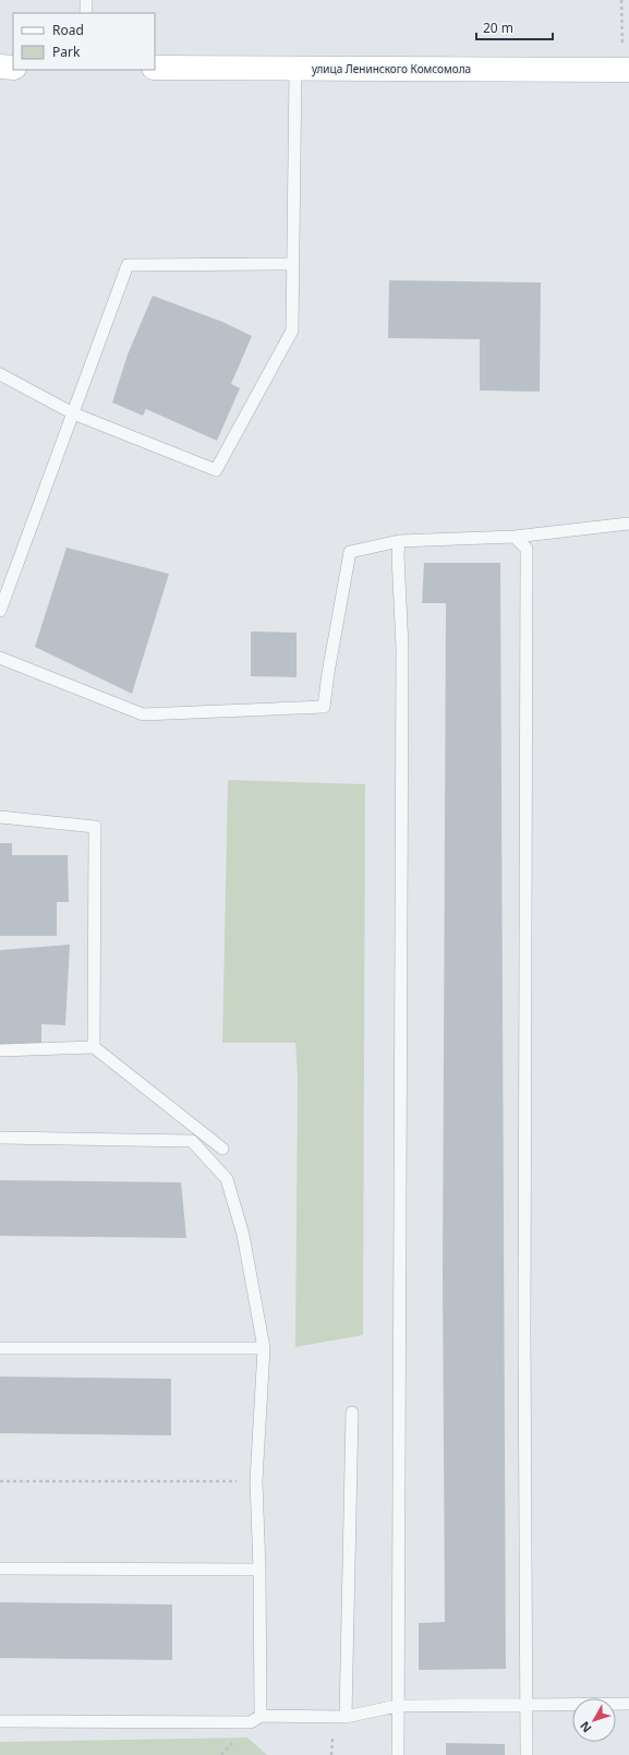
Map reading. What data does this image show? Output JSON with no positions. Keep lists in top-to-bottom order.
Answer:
{
  "streets": {
    "main road": ["улица Ленинского Комсомола"]
  },
  "legend": ["Road", "Park"],
  "scale_bar": "20 m",
  "north": "bottom left"
}
